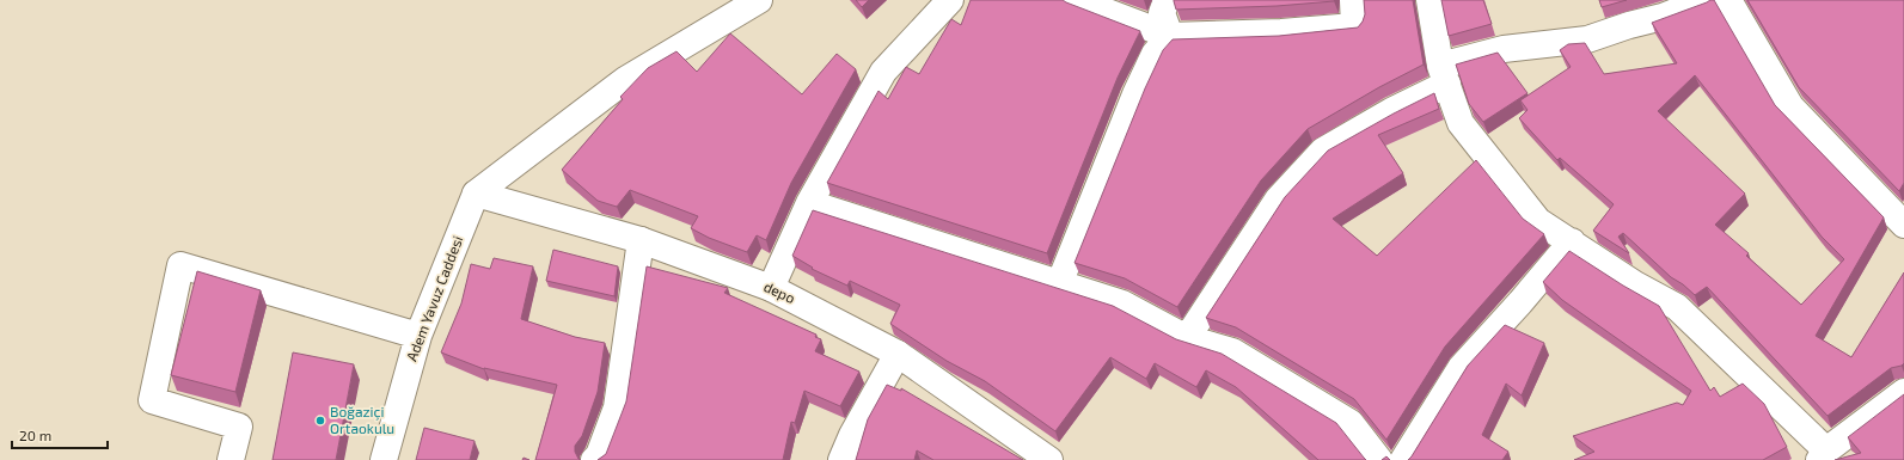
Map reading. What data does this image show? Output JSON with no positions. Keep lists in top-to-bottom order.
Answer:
{
  "streets": {
    "street": ["depo", "Adem Yavuz Caddesi"]
  },
  "crossings": [
    ["depo", "Adem Yavuz Caddesi"]
  ],
  "places": ["Boğaziçi Ortaokulu"],
  "scale_bar": "20 m"
}
